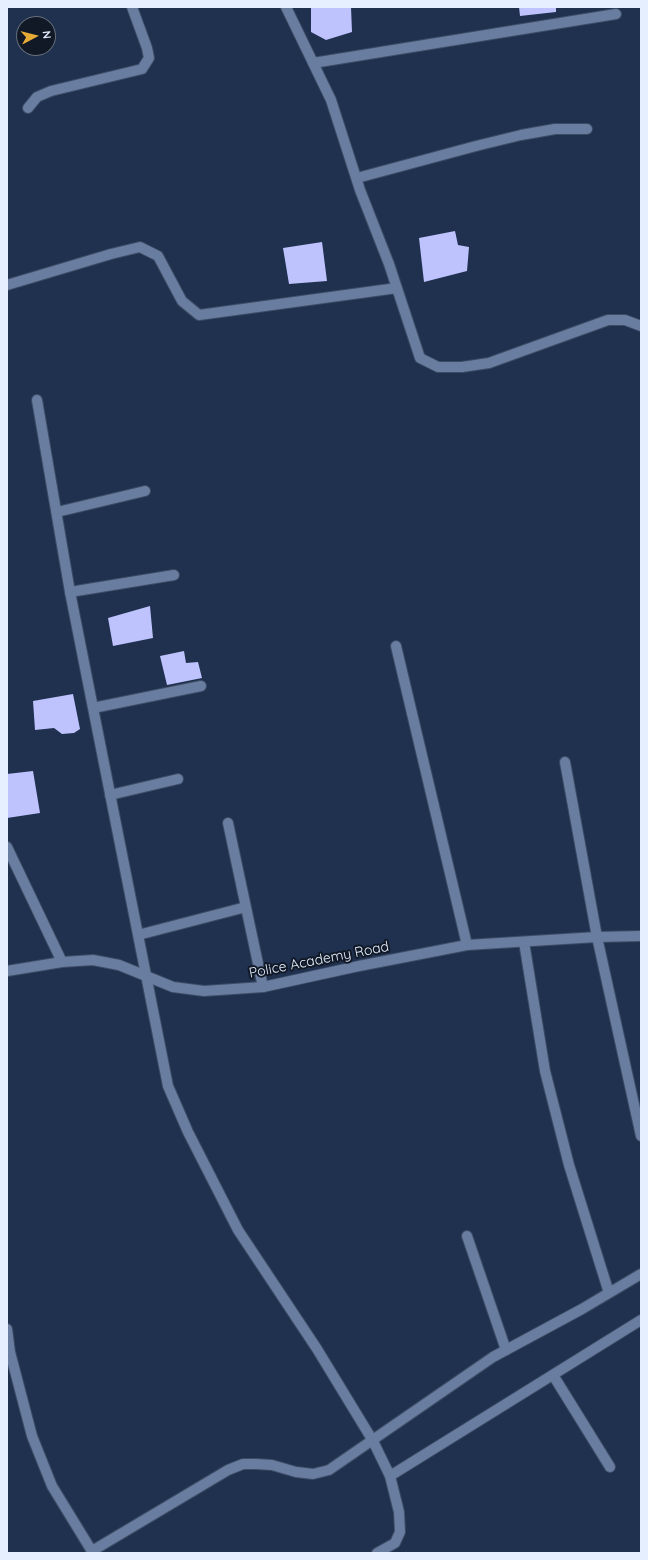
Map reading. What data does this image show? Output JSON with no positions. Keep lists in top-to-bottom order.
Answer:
{
  "streets": {
    "street": ["Police Academy Road"]
  },
  "north": "right"
}
